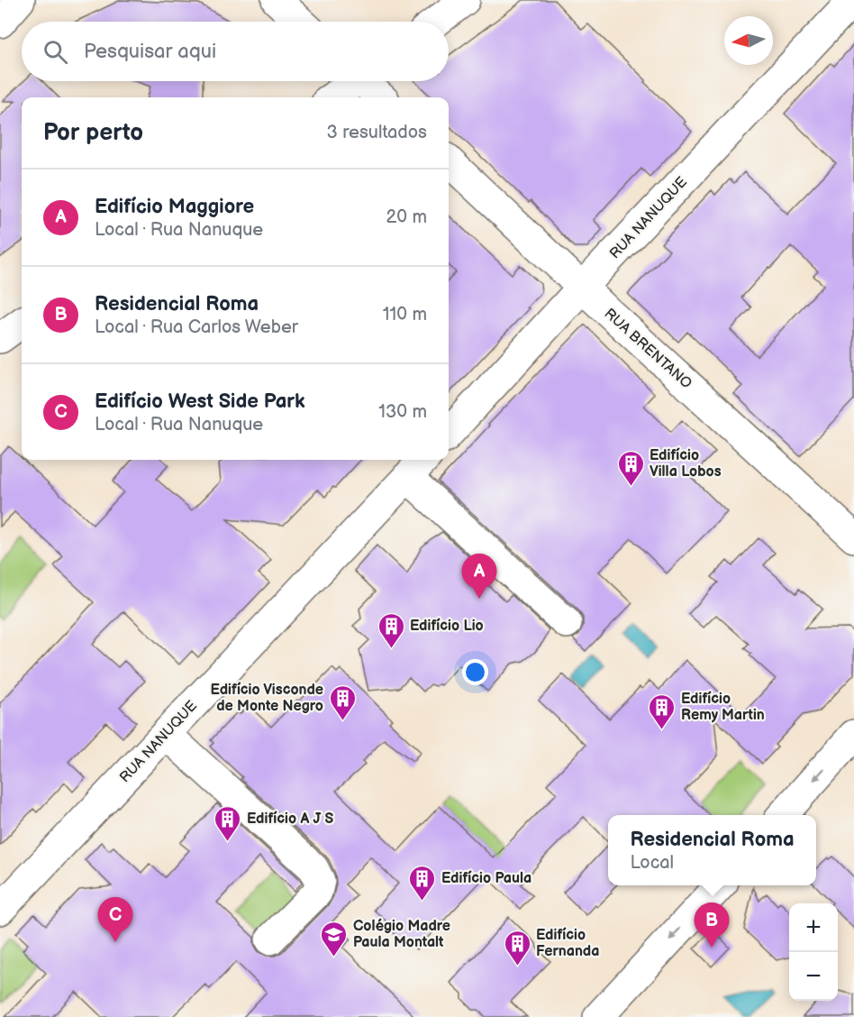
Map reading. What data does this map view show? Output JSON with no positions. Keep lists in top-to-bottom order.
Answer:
{
  "streets": {
    "street": ["RUA NANUQUE", "RUA BRENTANO"]
  },
  "crossings": [
    ["RUA NANUQUE", "RUA BRENTANO"]
  ],
  "places": {
    "building": [
      "Edifício Villa Lobos",
      "Edifício Lio",
      "Edifício Visconde de Monte Negro",
      "Edifício Remy Martin",
      "Edifício A J S",
      "Edifício Paula",
      "Edifício Fernanda"
    ],
    "school or university": ["Colégio Madre Paula Montalt"]
  },
  "north": "left",
  "page": {
    "search": "Pesquisar aqui",
    "heading": ["Por perto", "3 resultados"],
    "list": [
      {
        "mark": "A",
        "name": "Edifício Maggiore",
        "note": "Local · Rua Nanuque",
        "value": "20 m"
      },
      {
        "mark": "B",
        "name": "Residencial Roma",
        "note": "Local · Rua Carlos Weber",
        "value": "110 m"
      },
      {
        "mark": "C",
        "name": "Edifício West Side Park",
        "note": "Local · Rua Nanuque",
        "value": "130 m"
      }
    ],
    "pins": ["A", "C", "B"],
    "popup": ["Residencial Roma", "Local"],
    "map_buttons": ["+", "−"]
  }
}
